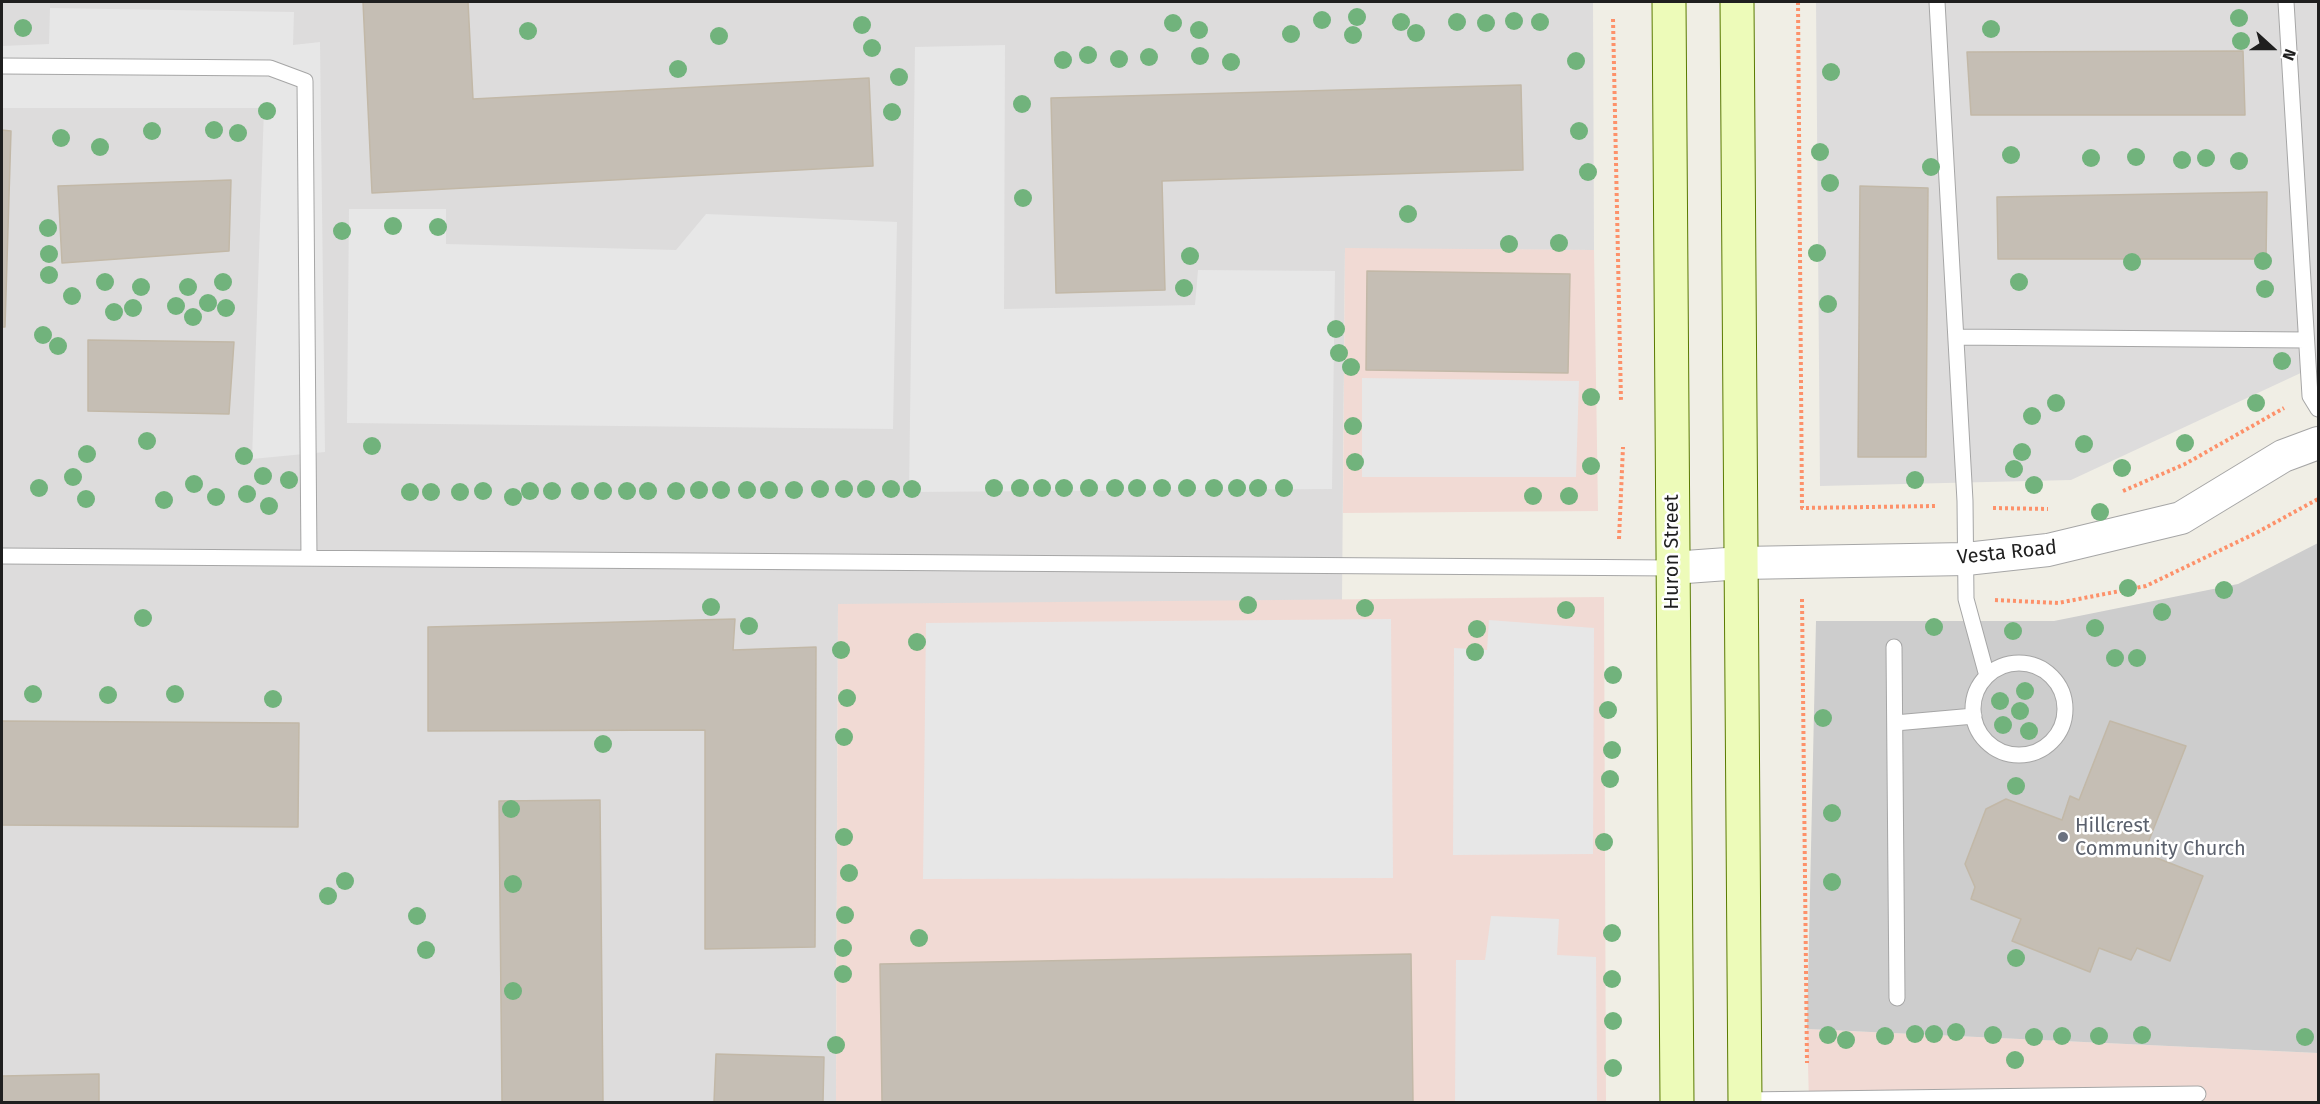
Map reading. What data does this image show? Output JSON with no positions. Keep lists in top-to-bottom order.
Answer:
{
  "streets": {
    "main road": ["Huron Street"],
    "street": ["Vesta Road"]
  },
  "crossings": [
    ["Huron Street", "Vesta Road"]
  ],
  "places": ["Hillcrest Community Church"],
  "north": "right"
}
